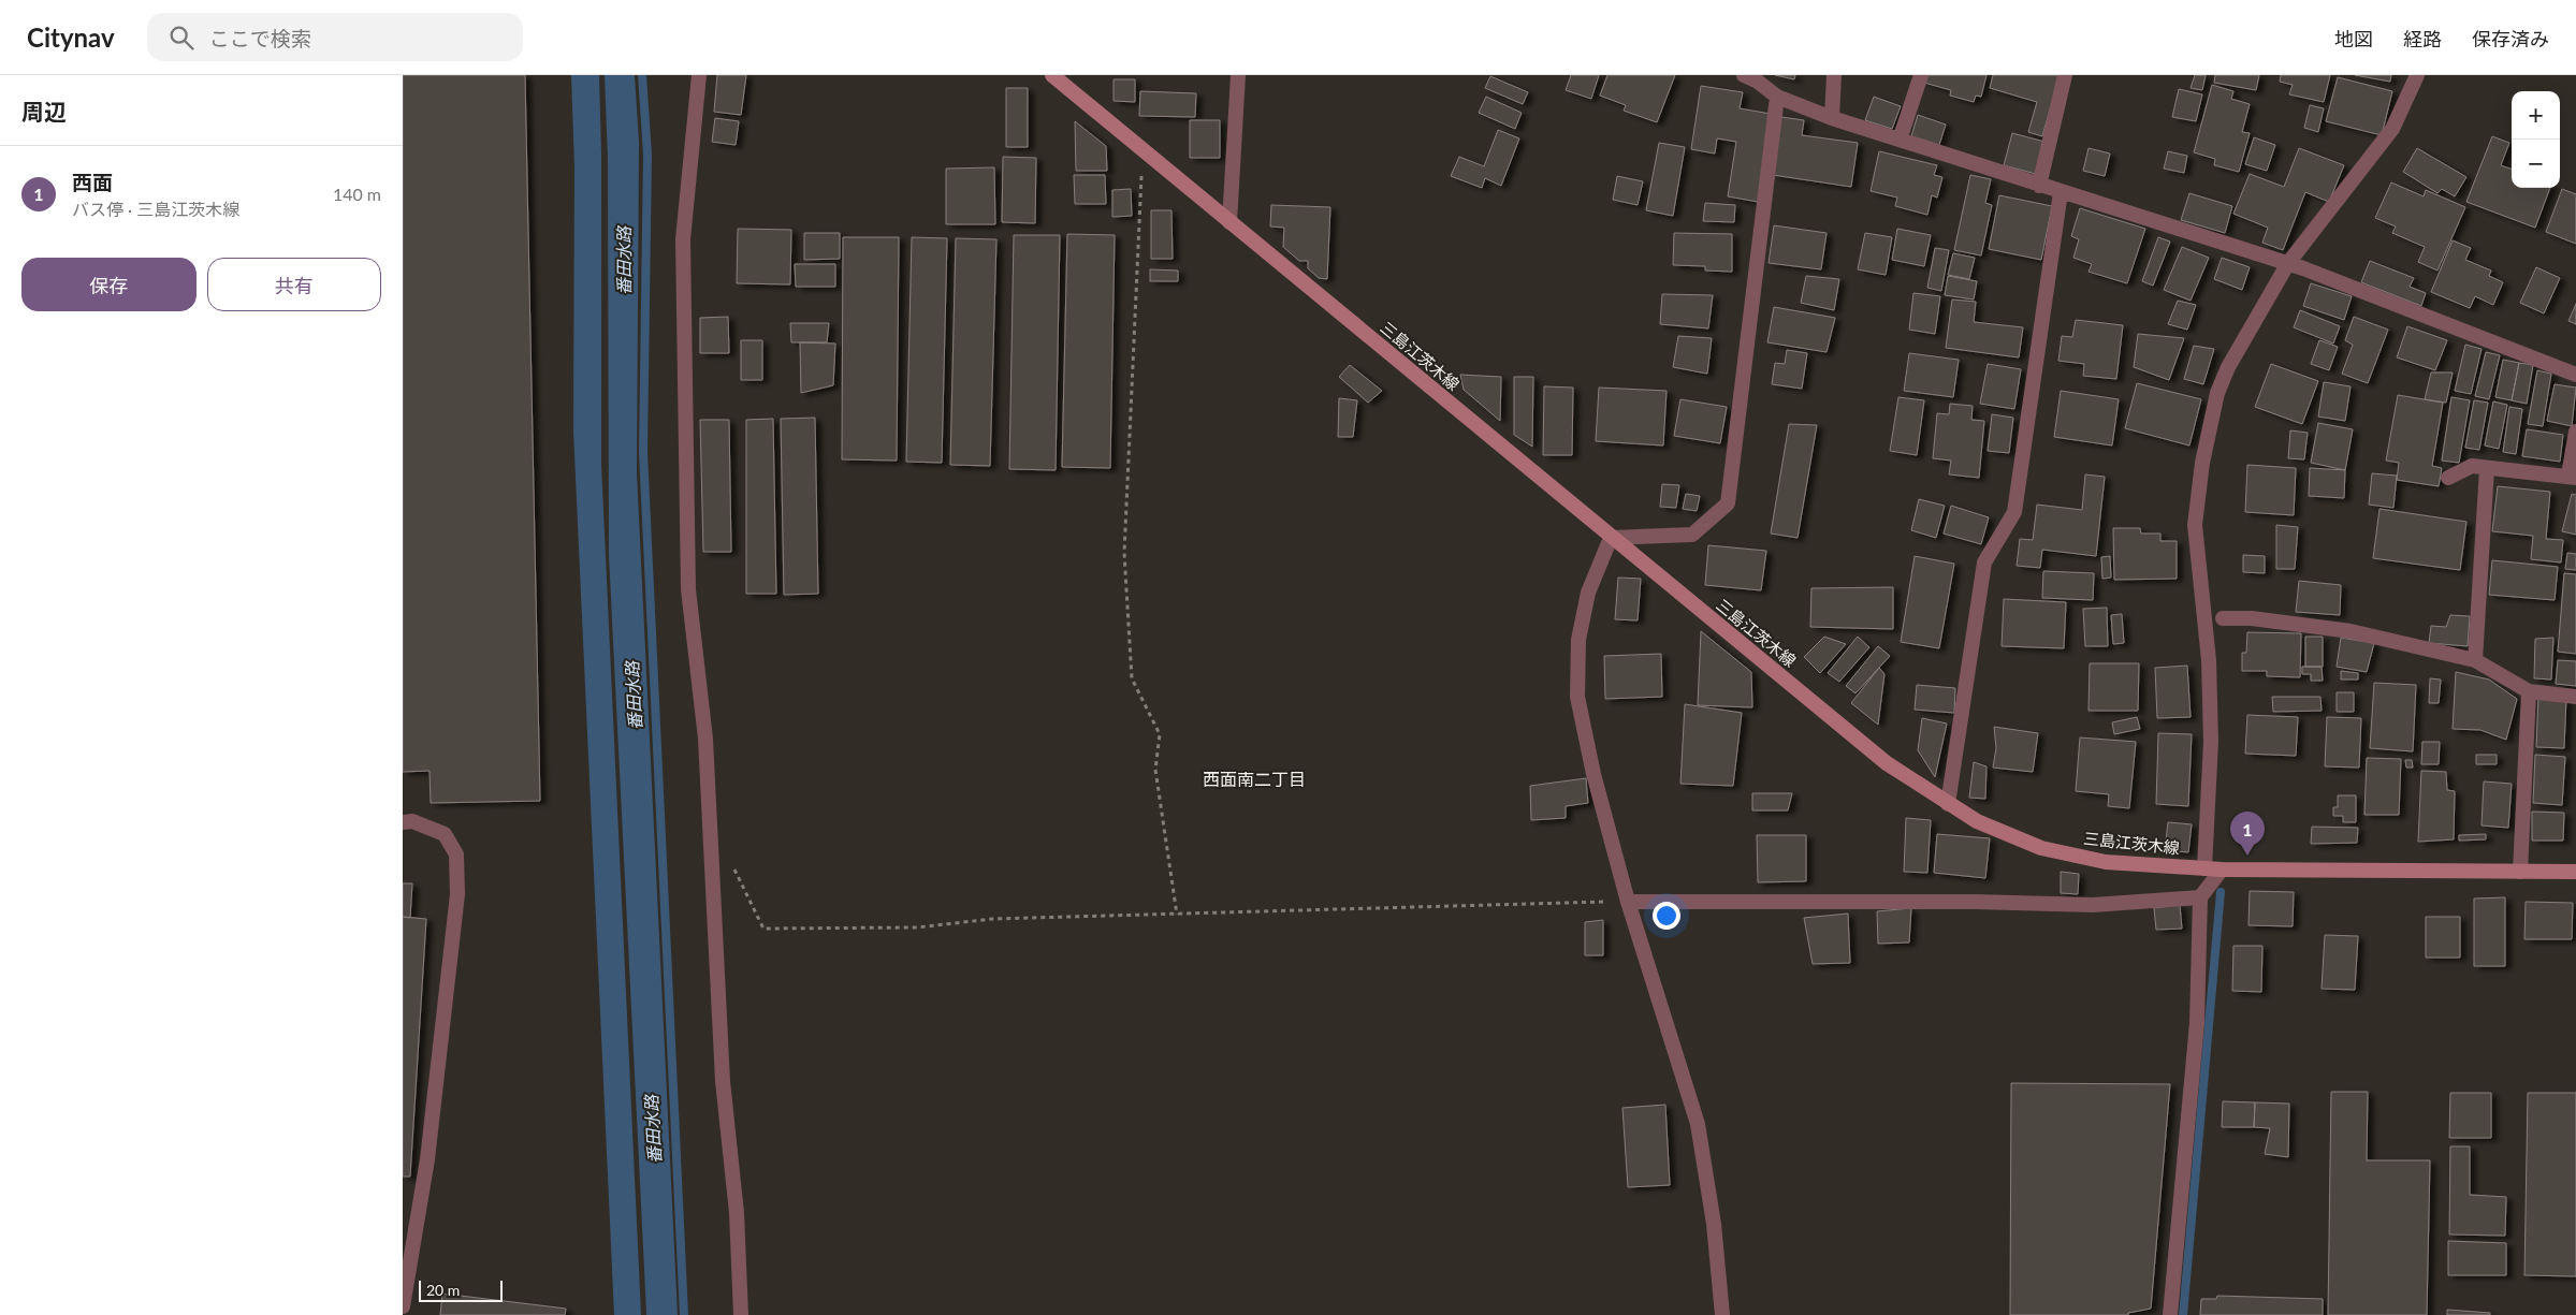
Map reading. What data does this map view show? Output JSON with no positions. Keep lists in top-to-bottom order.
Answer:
{
  "streets": {
    "main road": ["三島江茨木線"]
  },
  "districts": ["西面南二丁目"],
  "water": ["番田水路"],
  "scale_bar": "20 m",
  "page": {
    "header": "Citynav",
    "search": "ここで検索",
    "nav": ["地図", "経路", "保存済み"],
    "heading": "周辺",
    "map_buttons": ["+", "−"],
    "list": [
      {
        "mark": "1",
        "name": "西面",
        "note": "バス停 · 三島江茨木線",
        "value": "140 m"
      }
    ],
    "buttons": ["保存", "共有"],
    "pins": "1",
    "scale": "20 m"
  }
}
